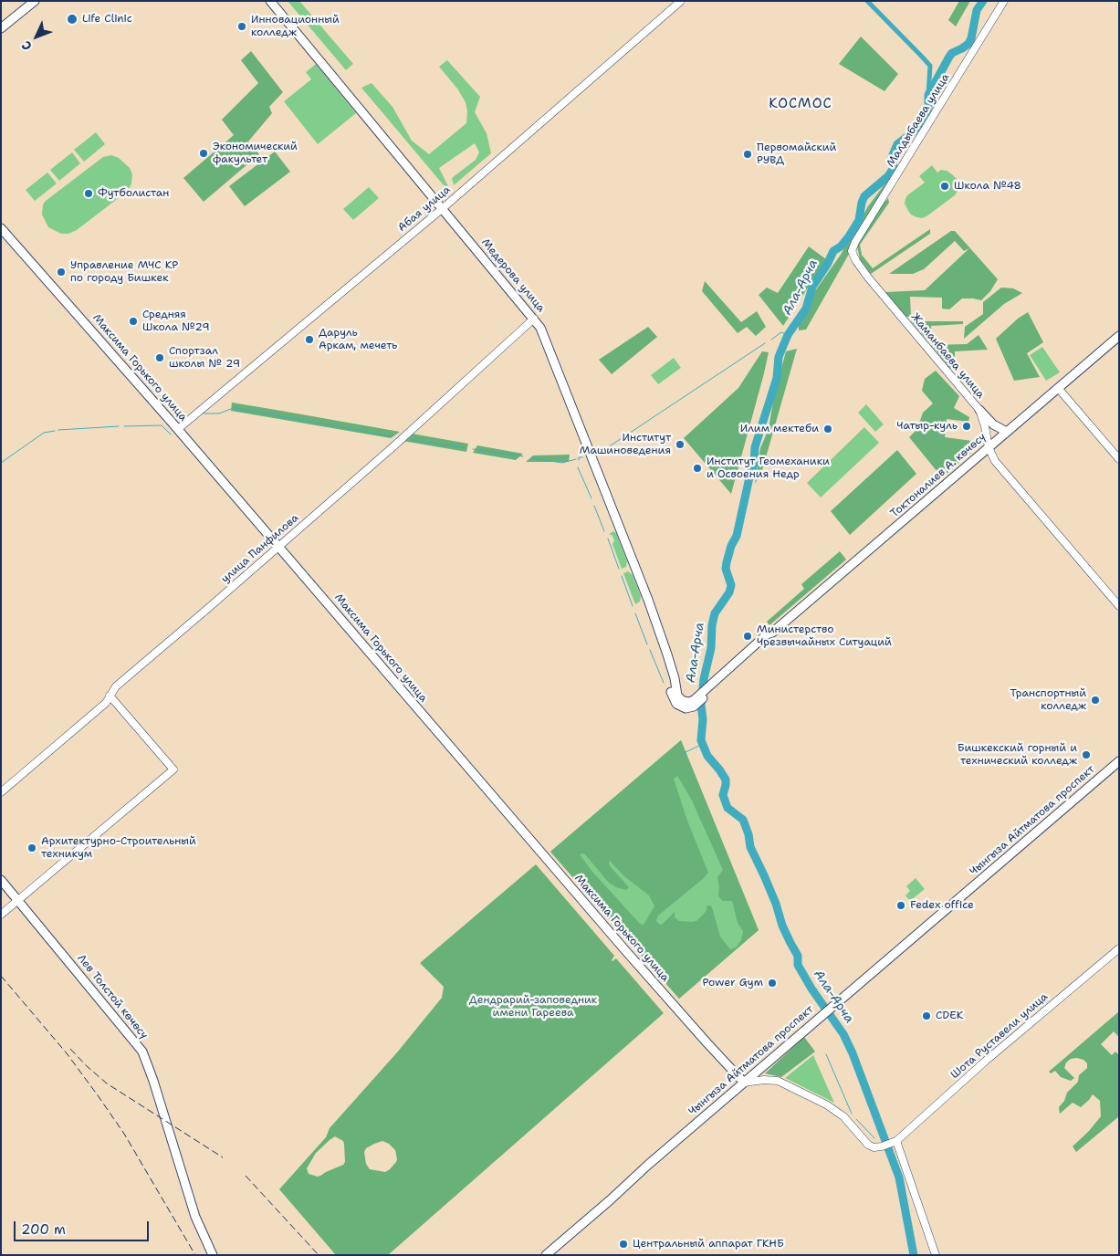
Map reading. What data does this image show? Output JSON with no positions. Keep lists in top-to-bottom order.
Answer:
{
  "streets": {
    "main road": [
      "Медерова улица",
      "Максима Горького улица",
      "Токтоналиев А. көчөсү",
      "Чынгыза Айтматова проспект",
      "Лев Толстой көчөсү"
    ],
    "street": [
      "Малдыбаева улица",
      "Абая улица",
      "Жаманбаева улица",
      "улица Панфилова",
      "Шота Руставели улица"
    ]
  },
  "crossings": [
    ["Малдыбаева улица", "Жаманбаева улица"],
    ["Абая улица", "Медерова улица"],
    ["Абая улица", "Максима Горького улица"],
    ["Медерова улица", "Токтоналиев А. көчөсү"],
    ["Медерова улица", "улица Панфилова"],
    ["Жаманбаева улица", "Токтоналиев А. көчөсү"],
    ["Максима Горького улица", "улица Панфилова"],
    ["Максима Горького улица", "Чынгыза Айтматова проспект"]
  ],
  "districts": ["КОСМОС"],
  "water": ["Ала-Арча"],
  "parks": ["Дендрарий-заповедник имени Гареева"],
  "places": [
    "Life Clinic",
    "Инновационный колледж",
    "Экономический факультет",
    "Первомайский РУВД",
    "Школа №48",
    "Футболистан",
    "Управление МЧС КР по городу Бишкек",
    "Средняя Школа №29",
    "Даруль Аркам, мечеть",
    "Спортзал школы № 29",
    "Чатыр-куль",
    "Илим мектеби",
    "Институт Машиноведения",
    "Институт Геомеханики и Освоения Недр",
    "Министерство Чрезвычайных Ситуаций",
    "Транспортный колледж",
    "Бишкекский горный и технический колледж",
    "Архитектурно-Строительный техникум",
    "Fedex office",
    "Power Gym",
    "CDEK",
    "Центральный аппарат ГКНБ"
  ],
  "scale_bar": "200 m",
  "north": "bottom left"
}
